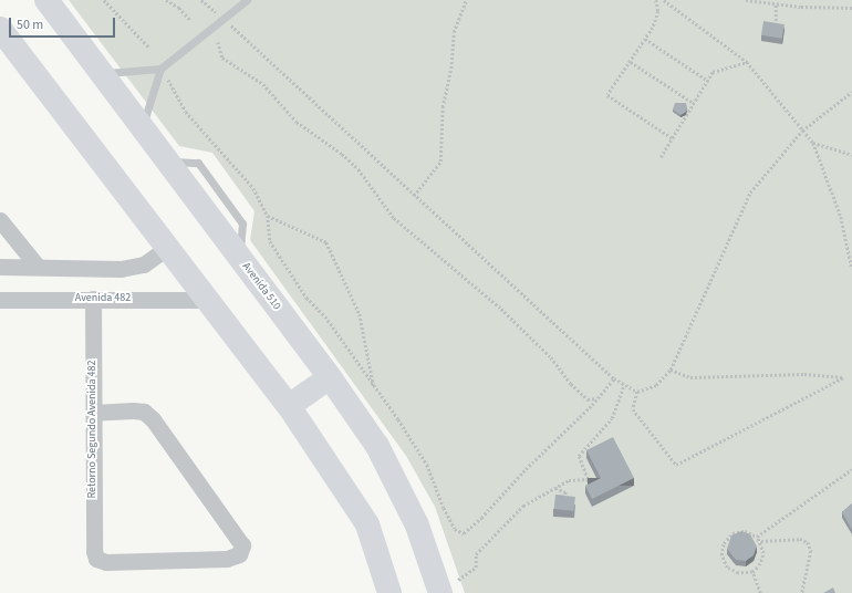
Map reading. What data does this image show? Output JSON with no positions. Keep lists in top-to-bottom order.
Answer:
{
  "streets": {
    "main road": ["Avenida 510"],
    "street": ["Avenida 482", "Retorno Segundo Avenida 482"]
  },
  "crossings": [
    ["Avenida 482", "Retorno Segundo Avenida 482"]
  ],
  "scale_bar": "50 m"
}
